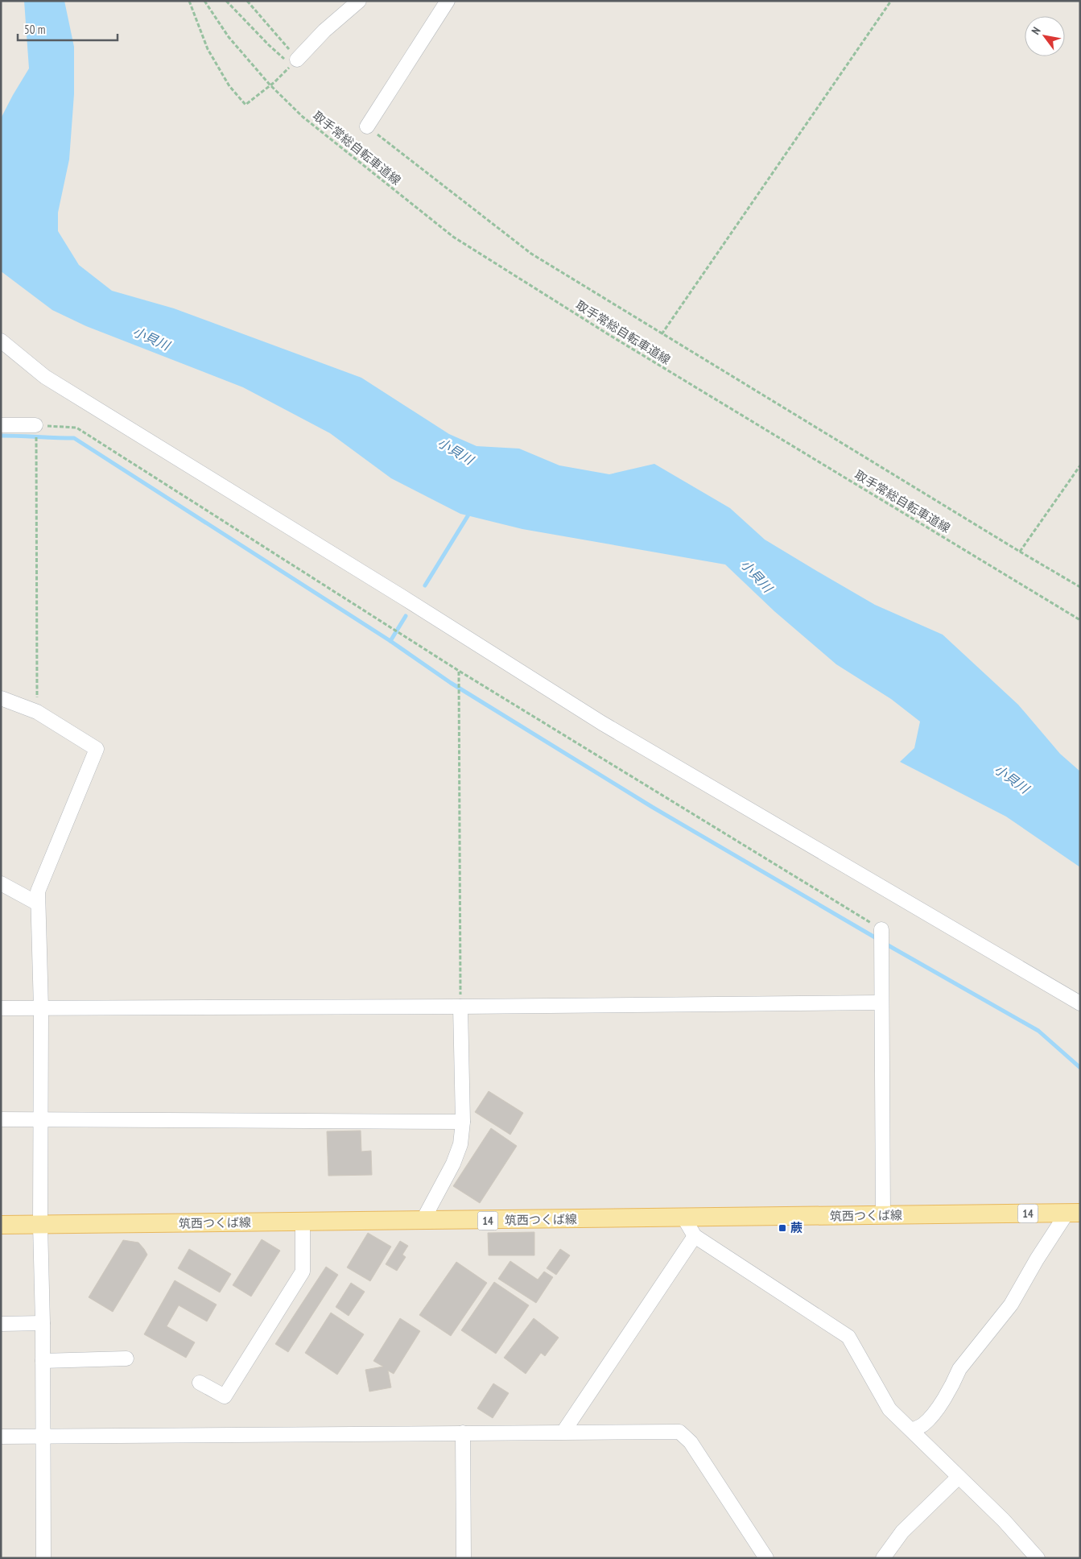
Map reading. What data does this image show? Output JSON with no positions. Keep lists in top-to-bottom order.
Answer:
{
  "streets": {
    "main road": ["14", "筑西つくば線"],
    "path": ["取手常総自転車道線"]
  },
  "water": ["小貝川"],
  "places": {
    "transit": ["蕨"]
  },
  "scale_bar": "50 m",
  "north": "top left"
}
